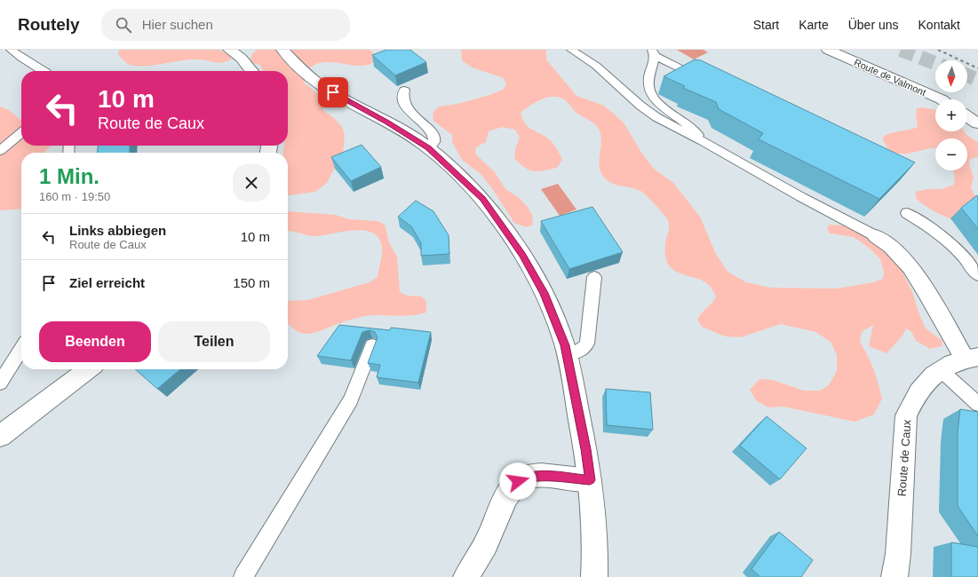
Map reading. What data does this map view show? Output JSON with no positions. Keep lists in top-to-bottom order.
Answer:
{
  "streets": {
    "street": ["Route de Valmont", "Route de Caux"]
  },
  "north": "bottom",
  "page": {
    "header": "Routely",
    "search": "Hier suchen",
    "nav": [
      "Start",
      "Karte",
      "Über uns",
      "Kontakt"
    ],
    "map_buttons": ["+", "−"],
    "turn": ["10 m", "Route de Caux"],
    "heading": ["1 Min.", "160 m · 19:50"],
    "list": [
      {
        "name": "Links abbiegen",
        "note": "Route de Caux",
        "value": "10 m"
      },
      {
        "name": "Ziel erreicht",
        "value": "150 m"
      }
    ],
    "buttons": ["Beenden", "Teilen"]
  }
}
